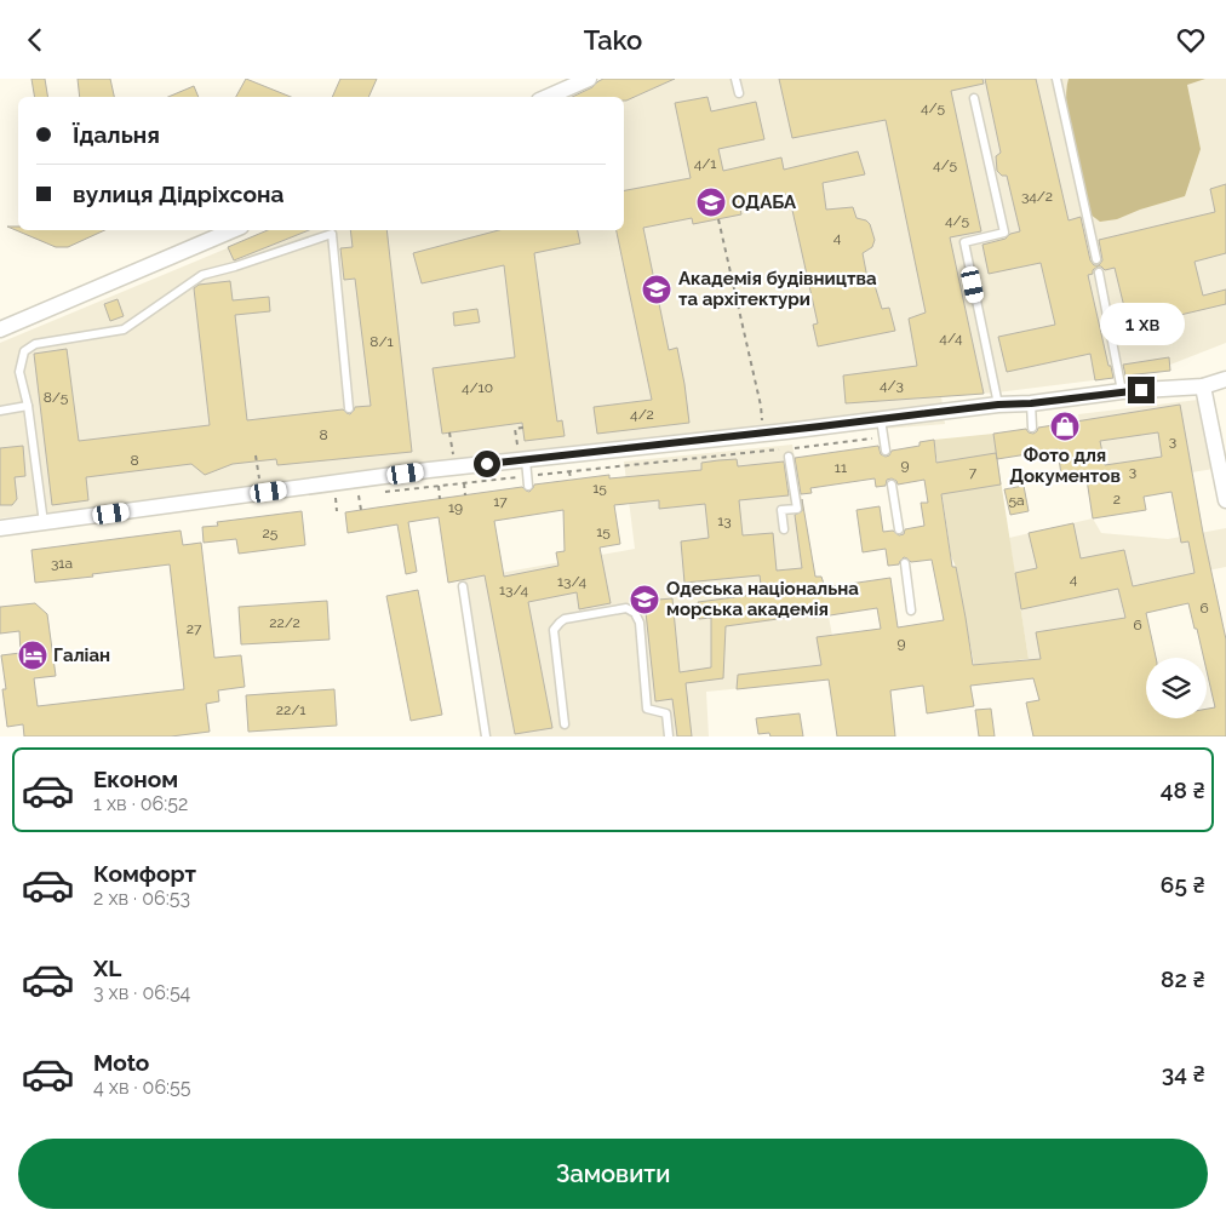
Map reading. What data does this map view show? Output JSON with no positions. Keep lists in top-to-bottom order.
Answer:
{
  "places": {
    "school or university": ["ОДАБА", "Академія будівництва та архітектури", "Одеська національна морська академія"],
    "shop": ["Фото для Документов"],
    "hotel": ["Галіан"]
  },
  "house_numbers": [
    "4/5",
    "4/1",
    "4/5",
    "34/2",
    "4/5",
    "4",
    "4/4",
    "8/1",
    "4/3",
    "4/10",
    "8/5",
    "4/2",
    "8",
    "3",
    "8",
    "9",
    "11",
    "3",
    "7",
    "15",
    "2",
    "5а",
    "17",
    "19",
    "13",
    "15",
    "25",
    "31а",
    "4",
    "13/4",
    "13/4",
    "6",
    "22/2",
    "6",
    "27",
    "9",
    "22/1"
  ],
  "page": {
    "header": "Tako",
    "banner": ["Їдальня", "вулиця Дідріхсона"],
    "bubble": "1 хв",
    "list": [
      {
        "name": "Економ",
        "note": "1 хв · 06:52",
        "value": "48 ₴"
      },
      {
        "name": "Комфорт",
        "note": "2 хв · 06:53",
        "value": "65 ₴"
      },
      {
        "name": "XL",
        "note": "3 хв · 06:54",
        "value": "82 ₴"
      },
      {
        "name": "Moto",
        "note": "4 хв · 06:55",
        "value": "34 ₴"
      }
    ],
    "buttons": "Замовити"
  }
}
